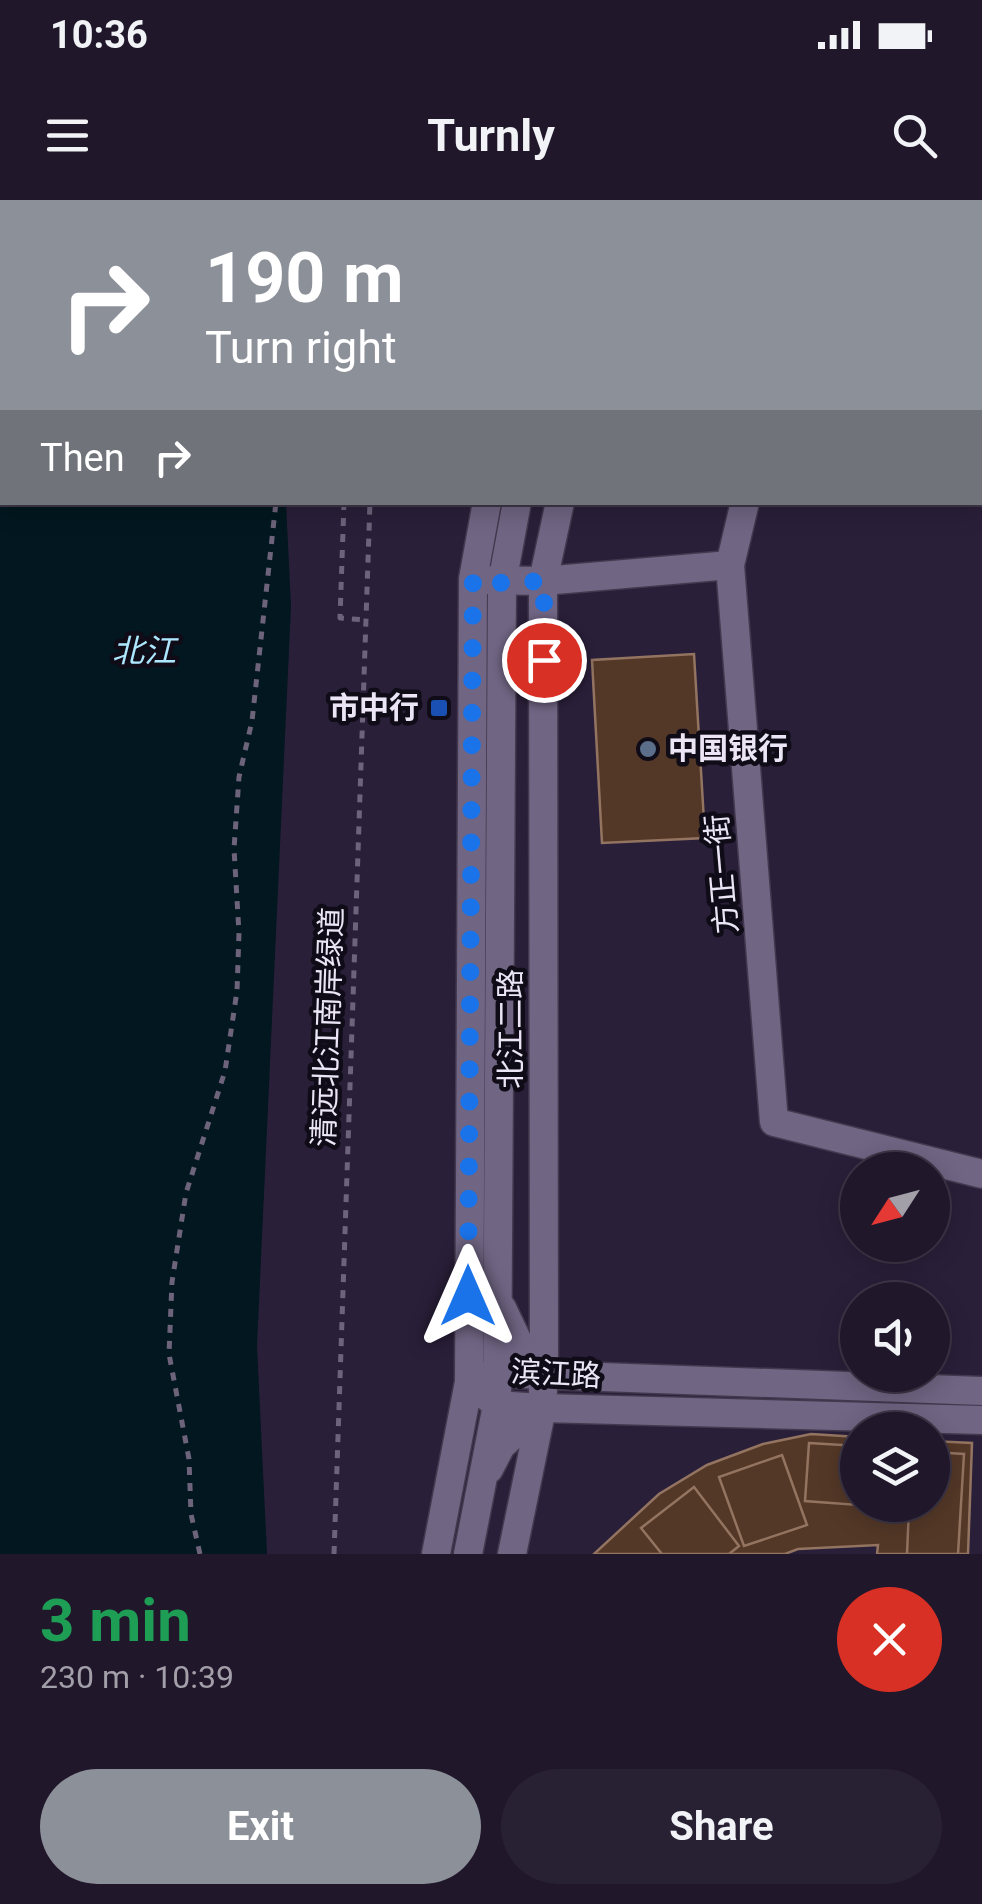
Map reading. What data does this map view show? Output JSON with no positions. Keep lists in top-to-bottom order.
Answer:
{
  "streets": {
    "main road": ["方正一街", "北江二路", "滨江路"],
    "path": ["清远北江南岸绿道"]
  },
  "crossings": [
    ["北江二路", "滨江路"]
  ],
  "water": ["北江"],
  "places": {
    "transit": ["市中行"],
    "other": ["中国银行"]
  },
  "north": "bottom left",
  "page": {
    "status": "10:36",
    "header": "Turnly",
    "turn": ["190 m", "Turn right"],
    "then": "Then",
    "heading": ["3 min", "230 m · 10:39"],
    "buttons": ["Exit", "Share"]
  }
}
